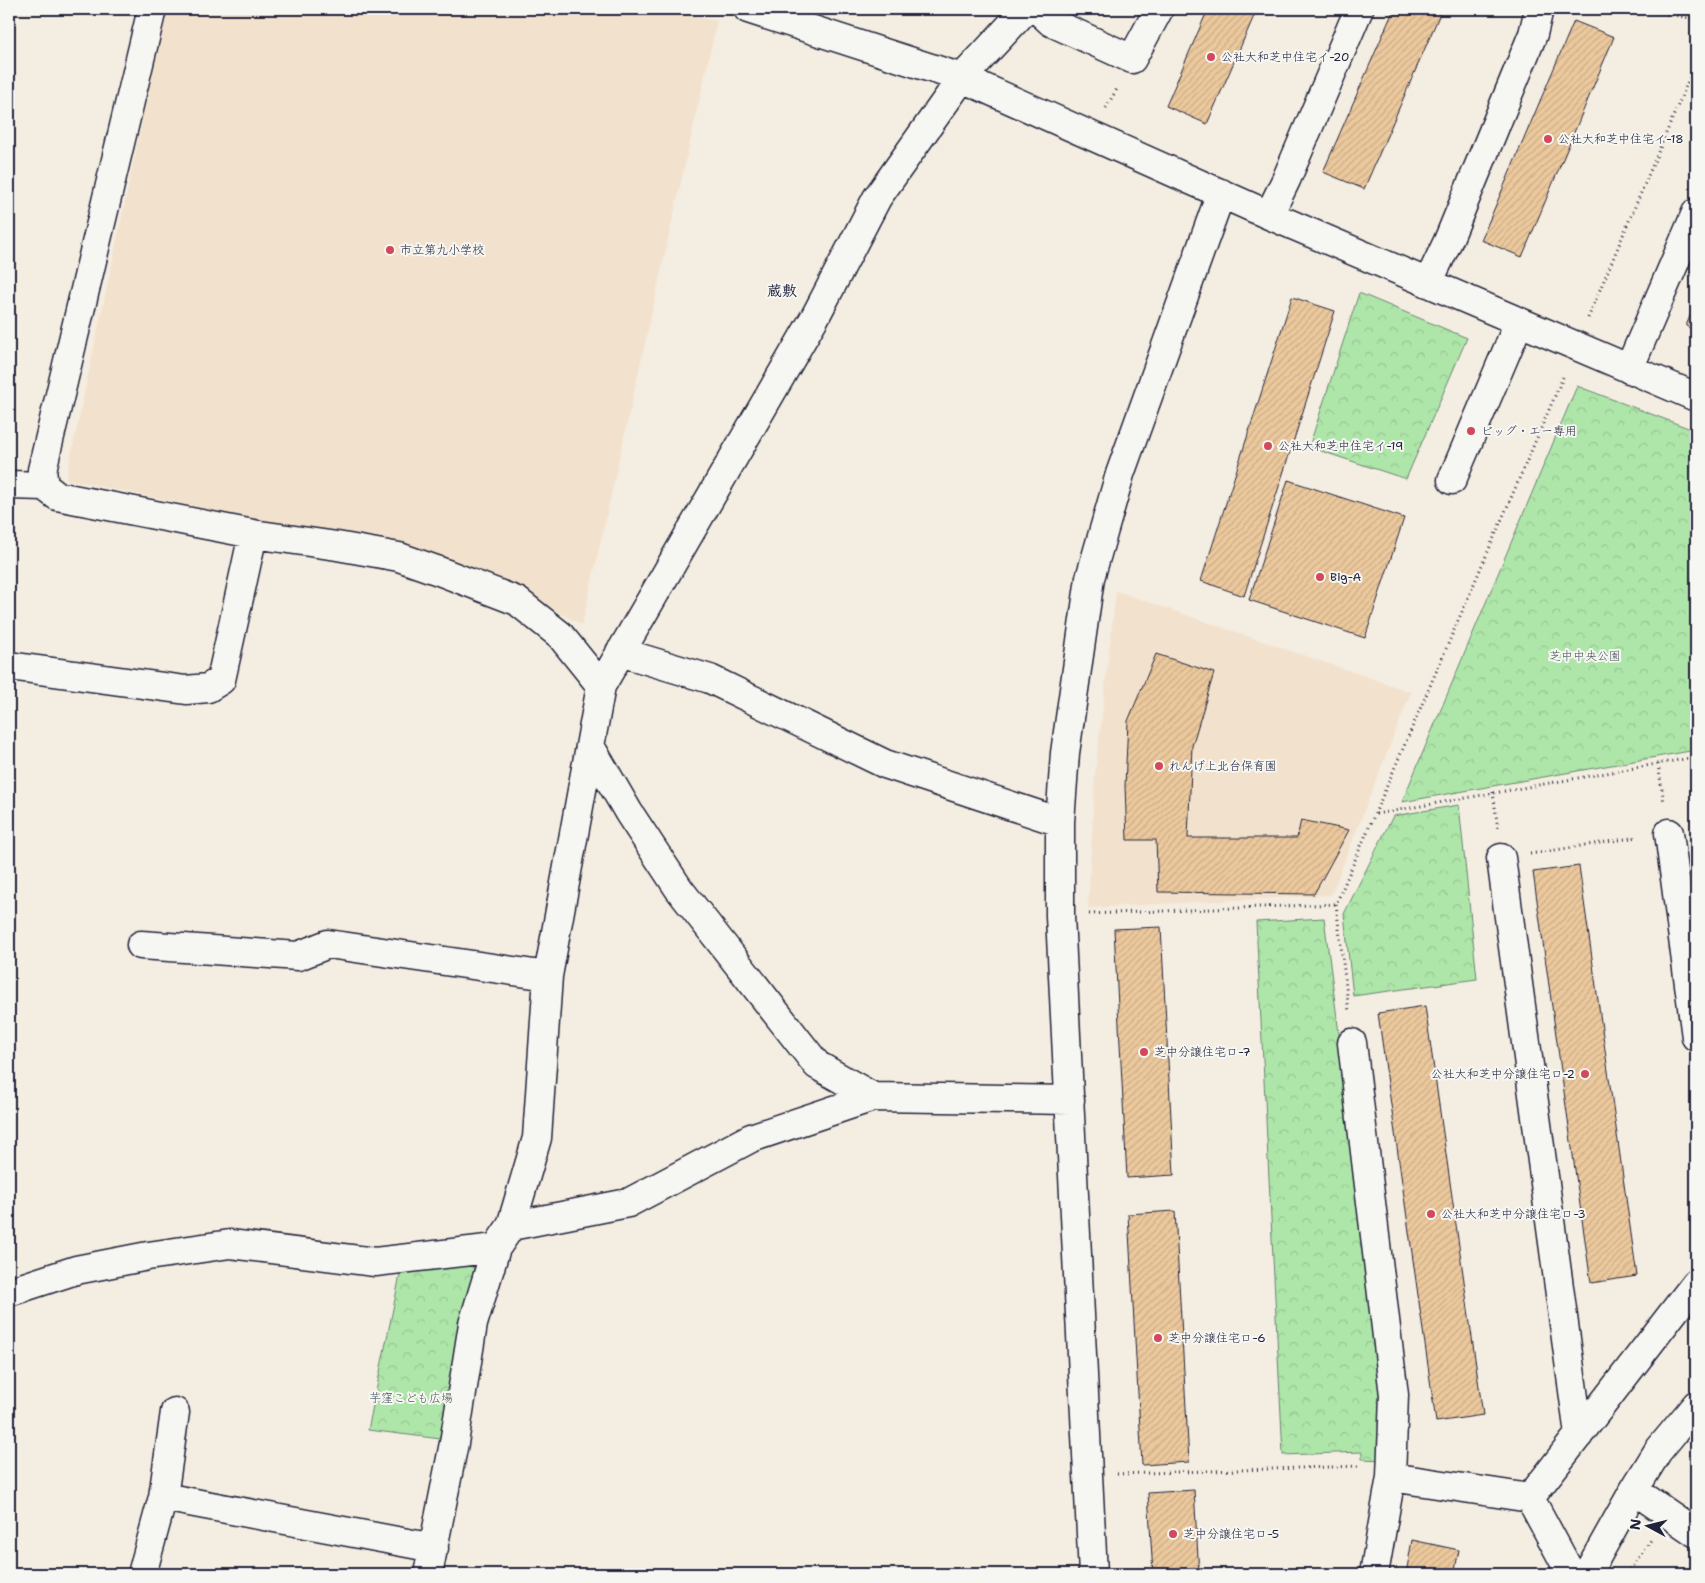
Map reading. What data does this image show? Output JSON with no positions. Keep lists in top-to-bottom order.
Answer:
{
  "districts": ["蔵敷"],
  "parks": ["芝中中央公園", "芋窪こども広場"],
  "places": [
    "公社大和芝中住宅イ-20",
    "公社大和芝中住宅イ-18",
    "市立第九小学校",
    "ビッグ・エー専用",
    "公社大和芝中住宅イ-19",
    "Big-A",
    "れんげ上北台保育園",
    "芝中分譲住宅ロ-7",
    "公社大和芝中分譲住宅ロ-2",
    "公社大和芝中分譲住宅ロ-3",
    "芝中分譲住宅ロ-6",
    "芝中分譲住宅ロ-5"
  ],
  "north": "left"
}
